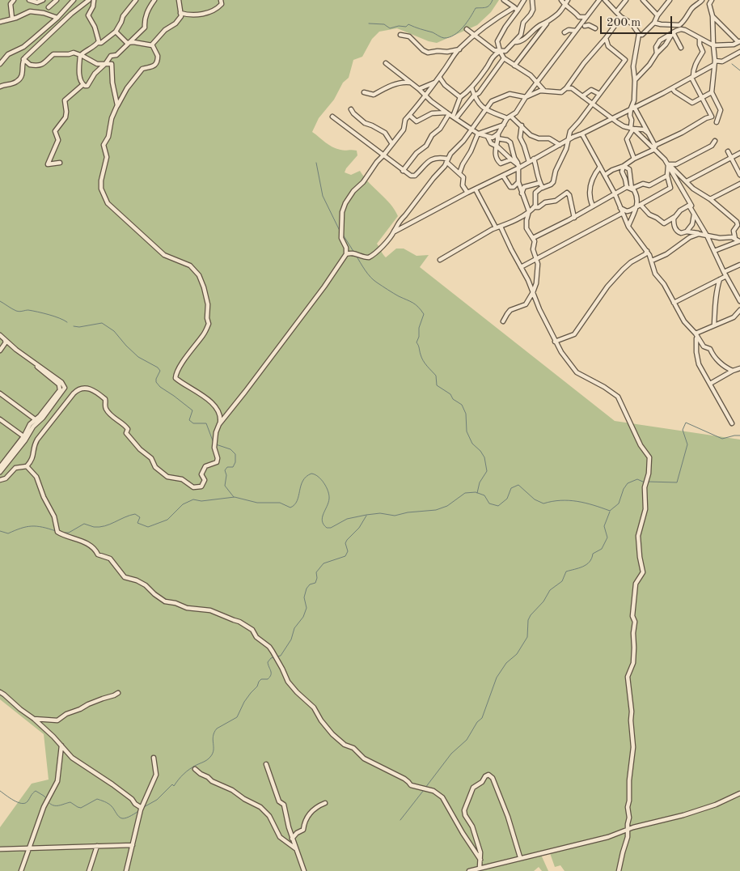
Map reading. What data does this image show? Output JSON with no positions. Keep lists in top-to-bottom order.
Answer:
{
  "scale_bar": "200 m"
}
